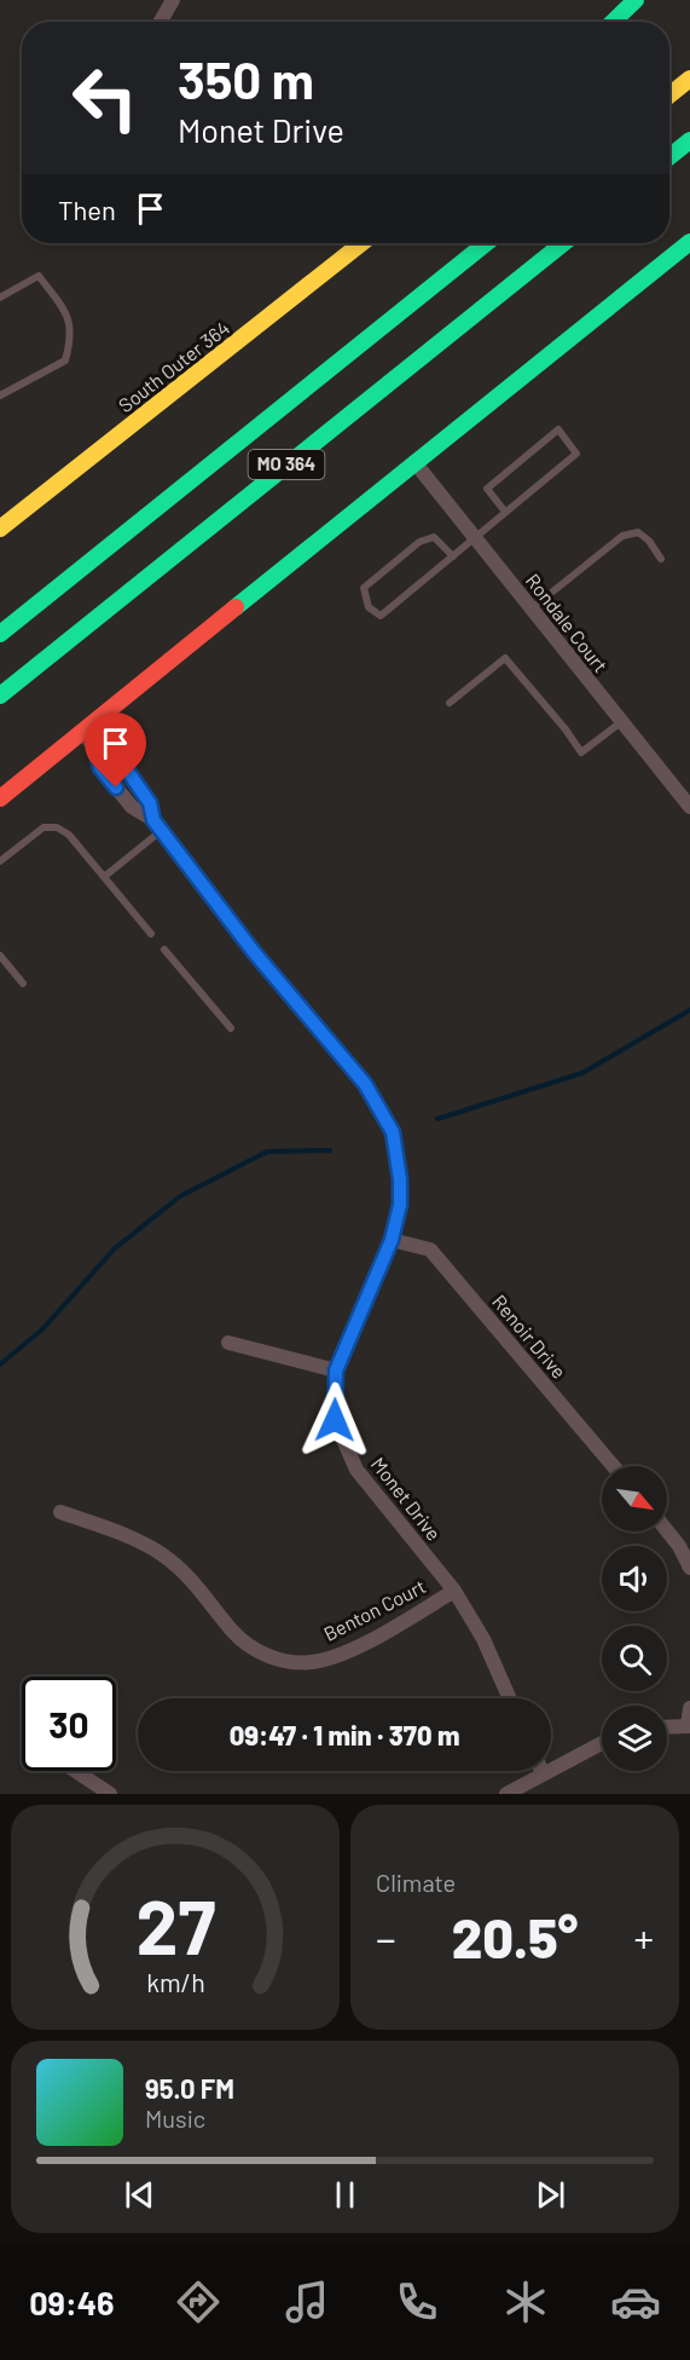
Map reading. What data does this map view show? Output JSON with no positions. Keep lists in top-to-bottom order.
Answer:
{
  "streets": {
    "main road": ["South Outer 364", "MO 364"],
    "street": [
      "Rondale Court",
      "Renoir Drive",
      "Monet Drive",
      "Benton Court"
    ]
  },
  "crossings": [
    ["Renoir Drive", "Monet Drive"],
    ["Monet Drive", "Benton Court"]
  ],
  "north": "bottom right",
  "page": {
    "turn": ["350 m", "Monet Drive"],
    "then": "Then",
    "limit": "30",
    "trip": "09:47 · 1 min · 370 m",
    "tile": "Climate",
    "heat": ["−", "20.5°", "+"],
    "song": ["95.0 FM", "Music"],
    "tabs": "09:46",
    "gauge": ["27", "km/h"]
  }
}
